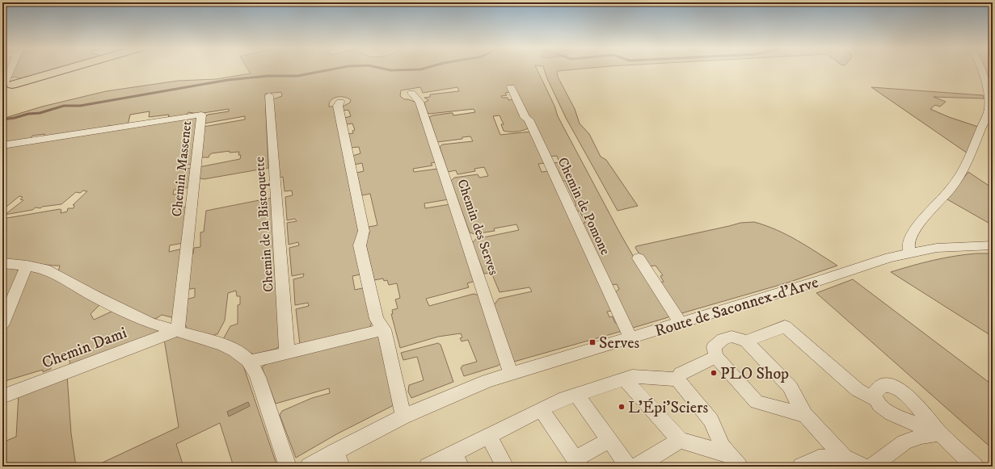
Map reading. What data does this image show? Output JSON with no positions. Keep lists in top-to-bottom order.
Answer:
{
  "streets": {
    "street": [
      "Chemin Massenet",
      "Chemin de Pomone",
      "Chemin de la Bistoquette",
      "Chemin des Serves",
      "Route de Saconnex-d'Arve",
      "Chemin Dami"
    ]
  },
  "crossings": [
    ["Chemin Massenet", "Chemin Dami"],
    ["Chemin de Pomone", "Route de Saconnex-d'Arve"],
    ["Chemin des Serves", "Route de Saconnex-d'Arve"]
  ],
  "places": {
    "transit": ["Serves"],
    "other": ["PLO Shop", "L'Épi'Sciers"]
  }
}
